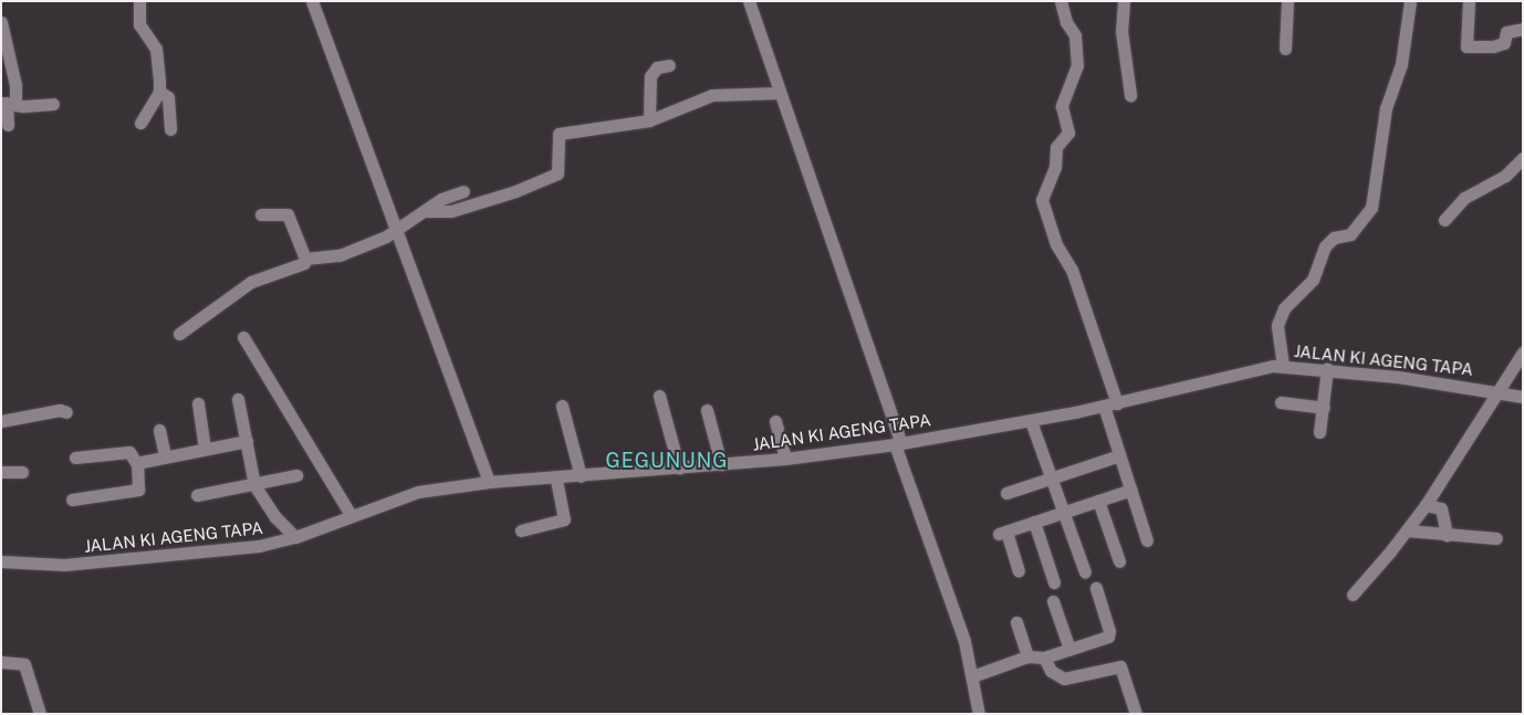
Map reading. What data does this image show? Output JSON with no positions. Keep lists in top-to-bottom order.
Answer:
{
  "streets": {
    "street": ["JALAN KI AGENG TAPA"]
  },
  "districts": ["GEGUNUNG"]
}
